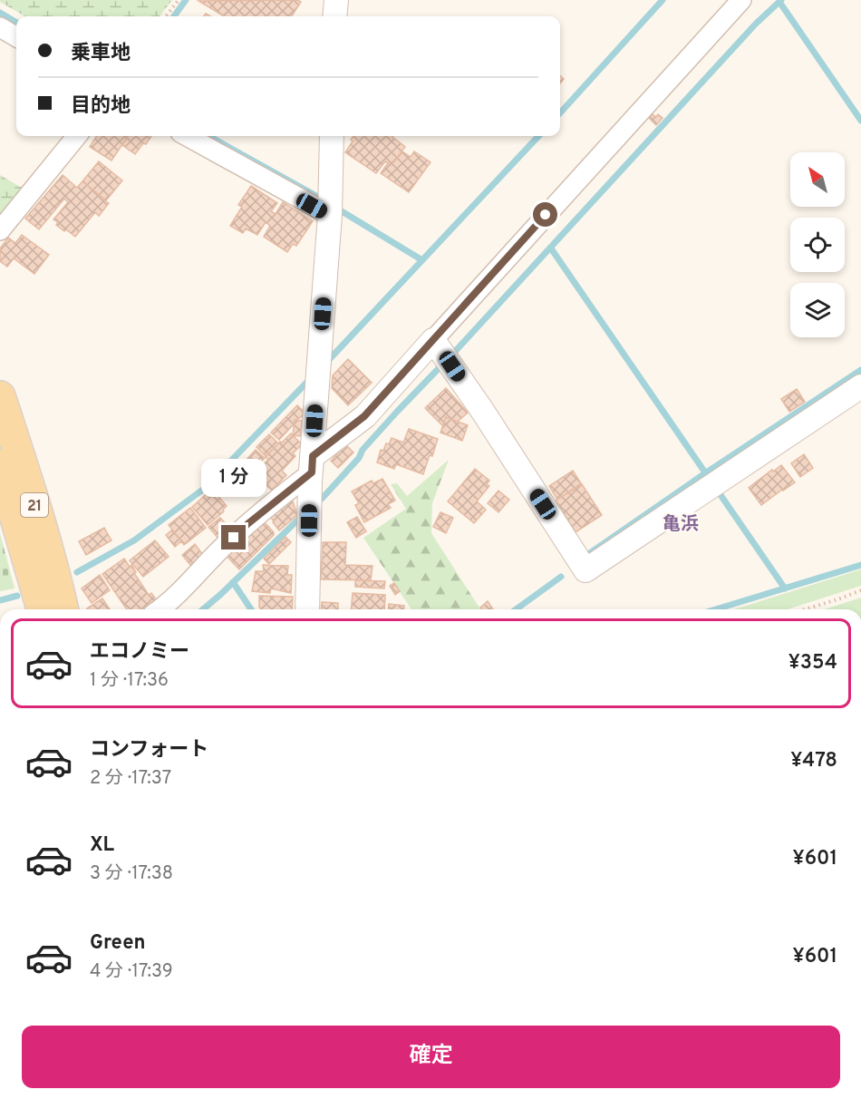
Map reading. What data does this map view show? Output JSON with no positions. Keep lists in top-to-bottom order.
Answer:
{
  "streets": {
    "main road": ["21"]
  },
  "districts": ["亀浜"],
  "north": "top left",
  "page": {
    "banner": ["乗車地", "目的地"],
    "bubble": "1 分",
    "list": [
      {
        "name": "エコノミー",
        "note": "1 分 · 17:36",
        "value": "¥354"
      },
      {
        "name": "コンフォート",
        "note": "2 分 · 17:37",
        "value": "¥478"
      },
      {
        "name": "XL",
        "note": "3 分 · 17:38",
        "value": "¥601"
      },
      {
        "name": "Green",
        "note": "4 分 · 17:39",
        "value": "¥601"
      }
    ],
    "buttons": "確定"
  }
}
